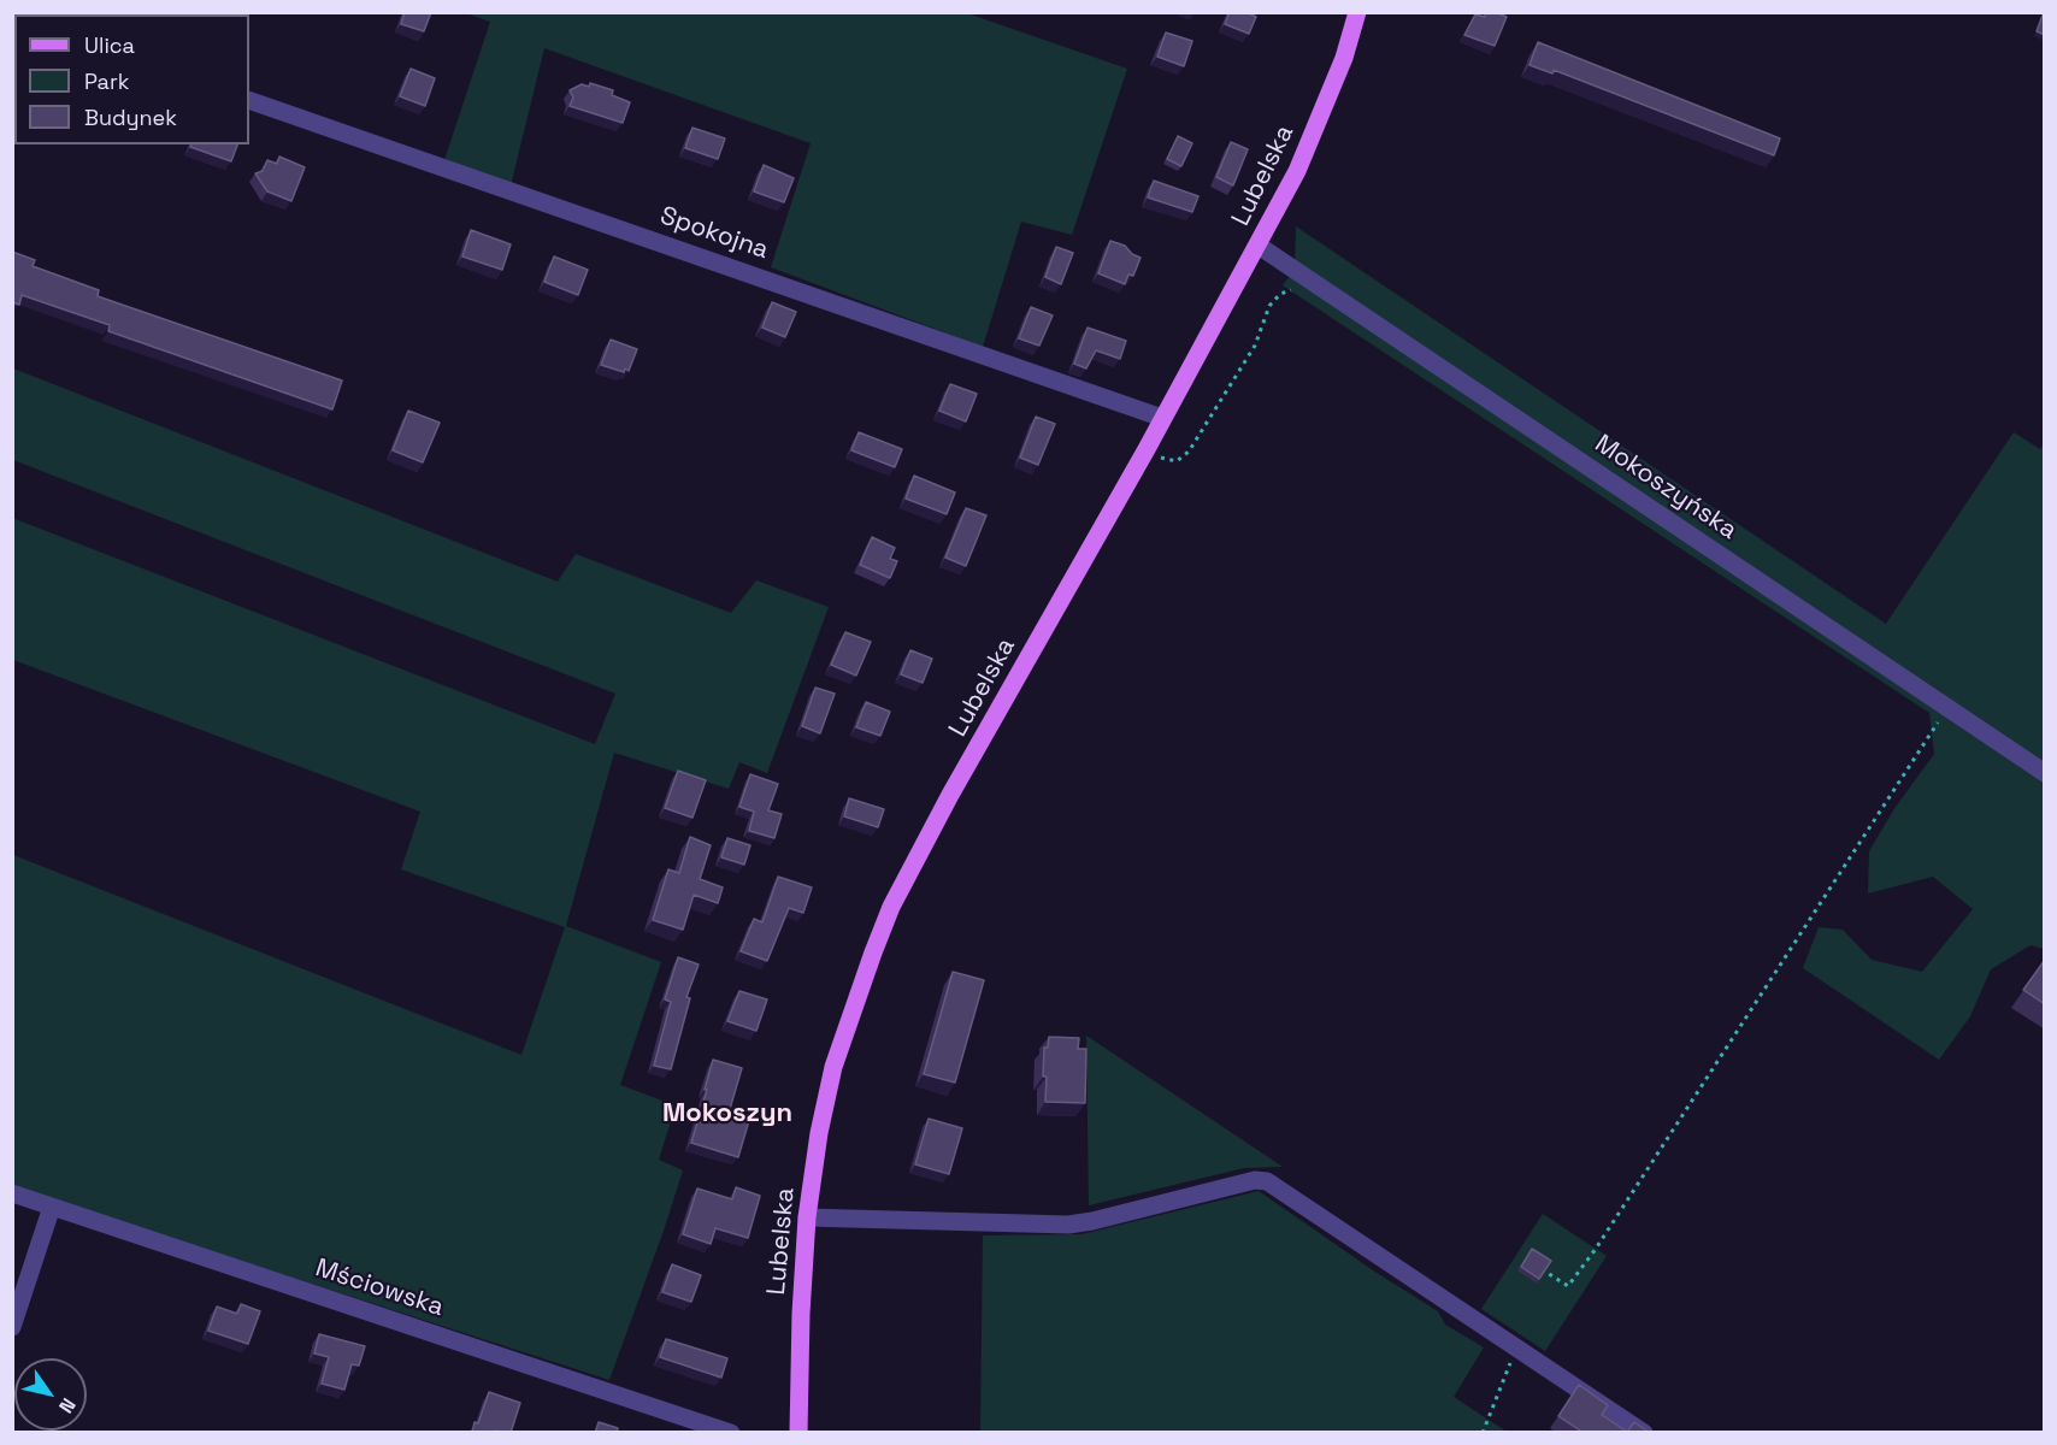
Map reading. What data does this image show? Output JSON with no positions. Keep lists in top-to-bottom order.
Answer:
{
  "streets": {
    "main road": ["Lubelska"],
    "street": ["Spokojna", "Mokoszyńska", "Mściowska"]
  },
  "crossings": [
    ["Lubelska", "Spokojna"],
    ["Lubelska", "Mokoszyńska"]
  ],
  "districts": ["Mokoszyn"],
  "legend": ["Ulica", "Park", "Budynek"],
  "north": "bottom right"
}
